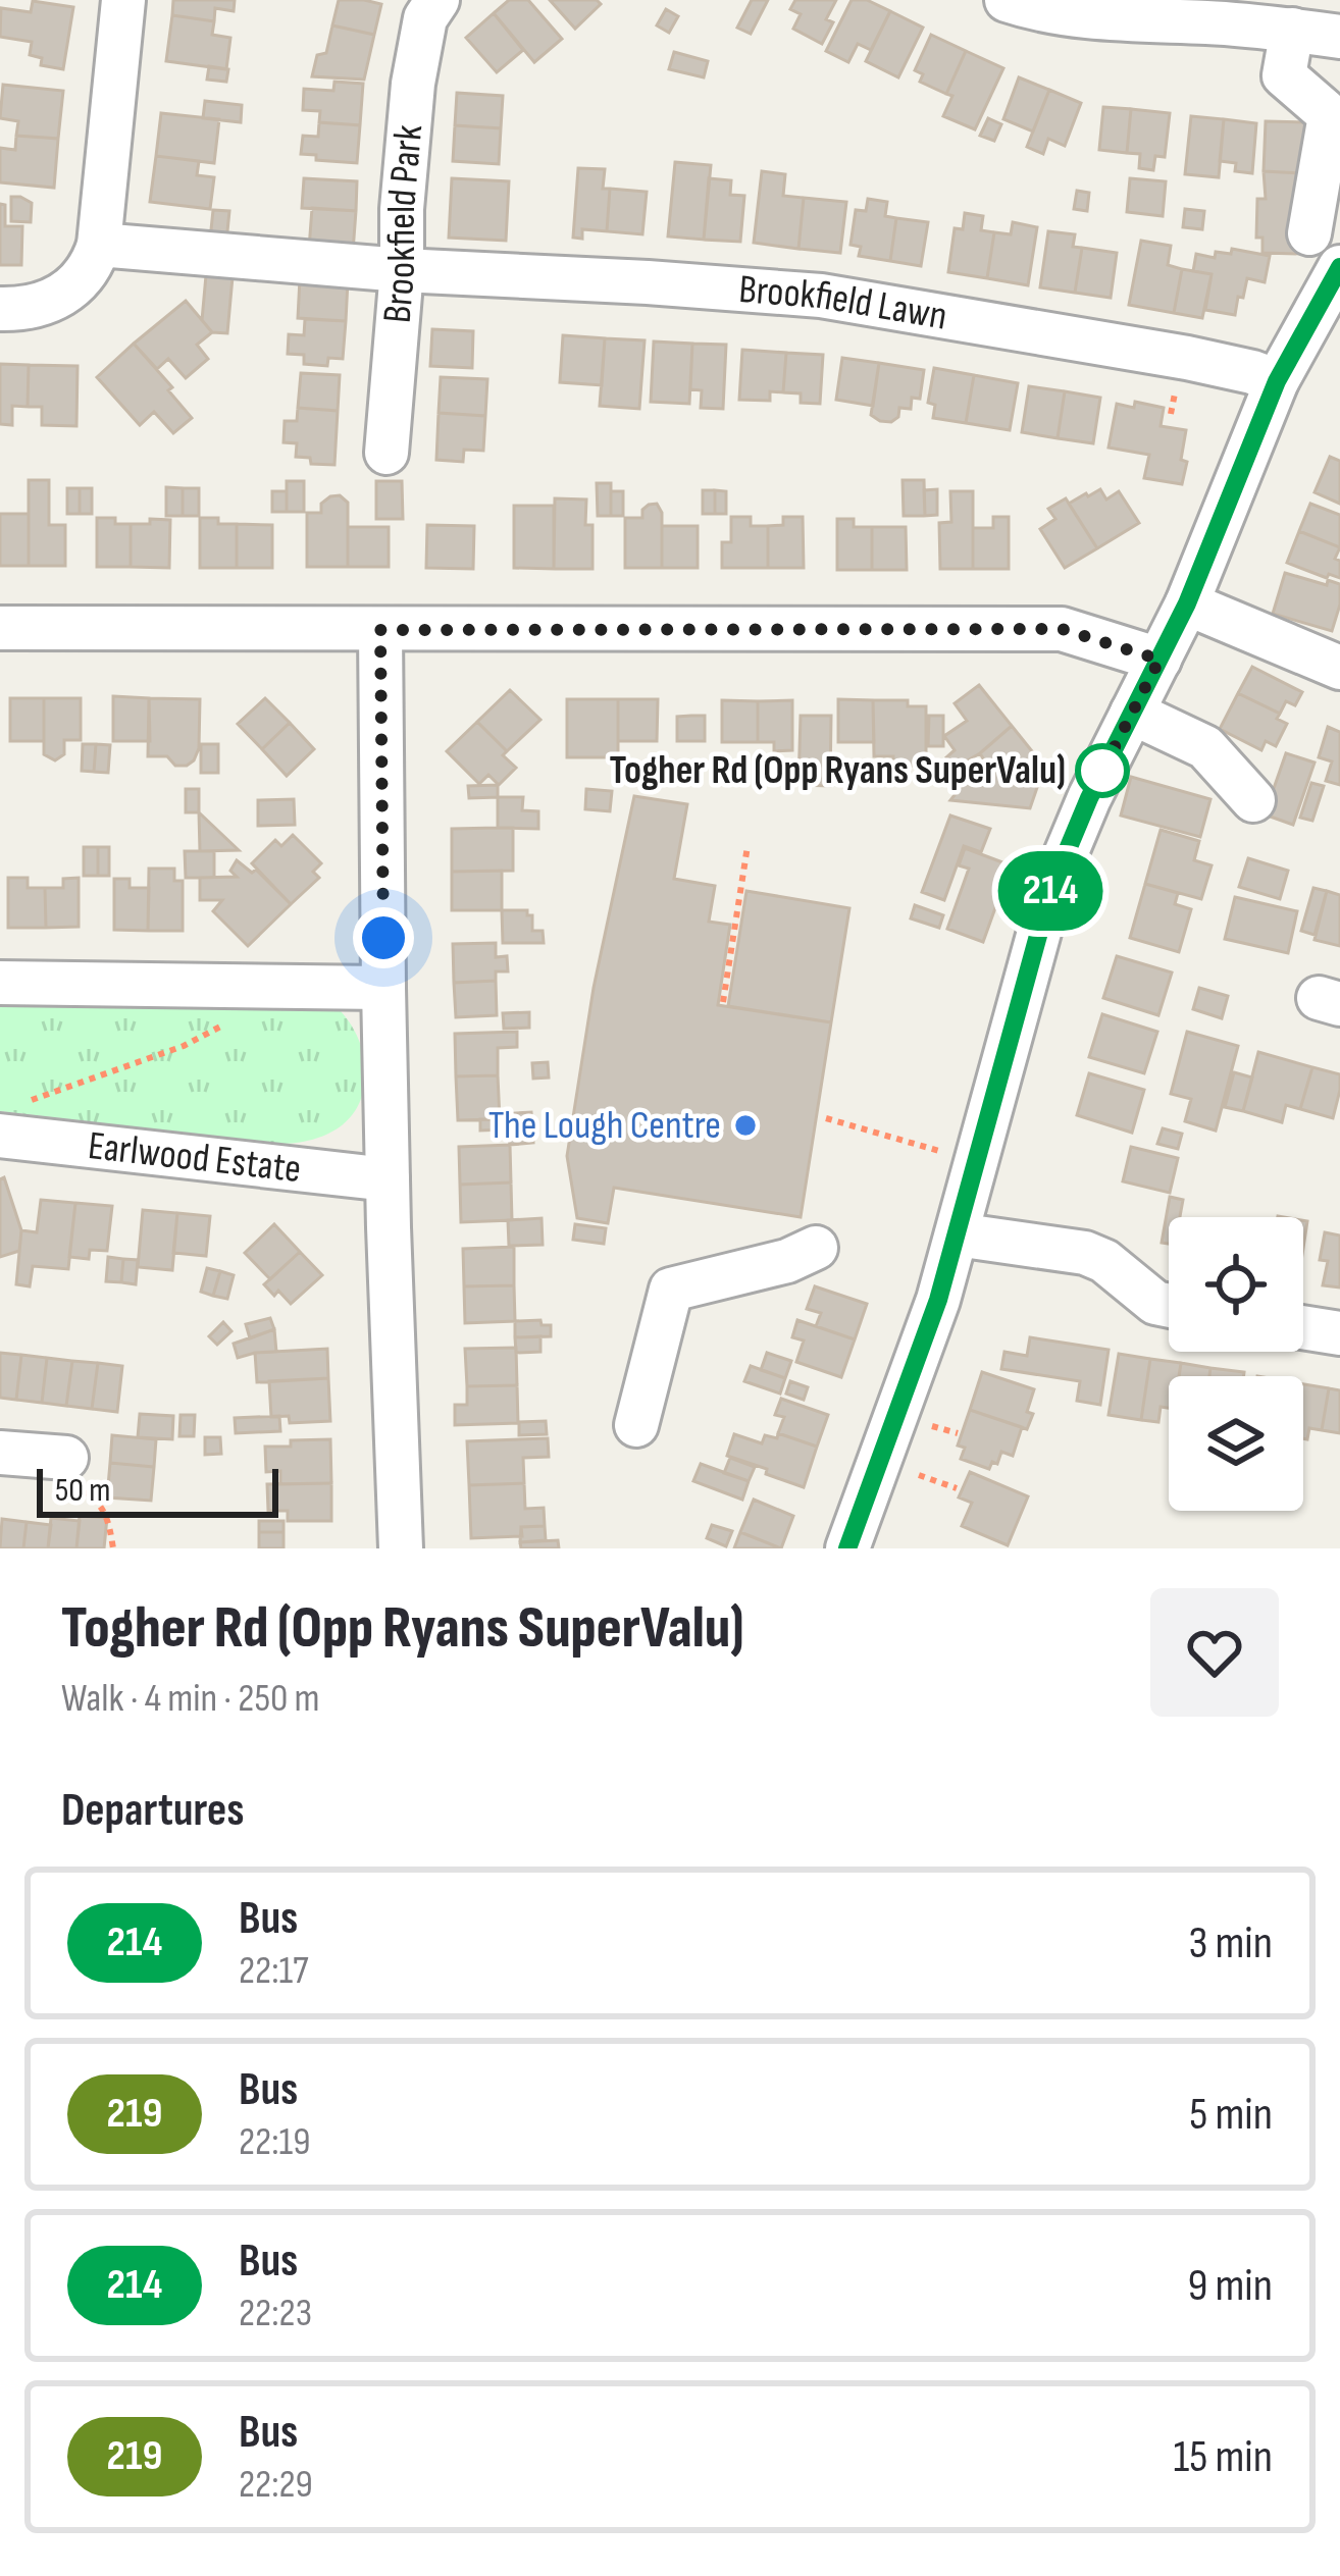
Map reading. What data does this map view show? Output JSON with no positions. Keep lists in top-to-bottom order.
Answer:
{
  "streets": {
    "street": ["Brookfield Park", "Brookfield Lawn", "Earlwood Estate"]
  },
  "crossings": [
    ["Brookfield Park", "Brookfield Lawn"]
  ],
  "places": ["Togher Rd (Opp Ryans SuperValu)", "The Lough Centre"],
  "lines": ["bus line 214"],
  "scale_bar": "50 m",
  "page": {
    "on_map": "214",
    "scale": "50 m",
    "heading": [
      ["Togher Rd (Opp Ryans SuperValu)", "Walk · 4 min · 250 m"],
      "Departures"
    ],
    "list": [
      {
        "mark": "214",
        "name": "Bus",
        "note": "22:17",
        "value": "3 min"
      },
      {
        "mark": "219",
        "name": "Bus",
        "note": "22:19",
        "value": "5 min"
      },
      {
        "mark": "214",
        "name": "Bus",
        "note": "22:23",
        "value": "9 min"
      },
      {
        "mark": "219",
        "name": "Bus",
        "note": "22:29",
        "value": "15 min"
      }
    ]
  }
}
